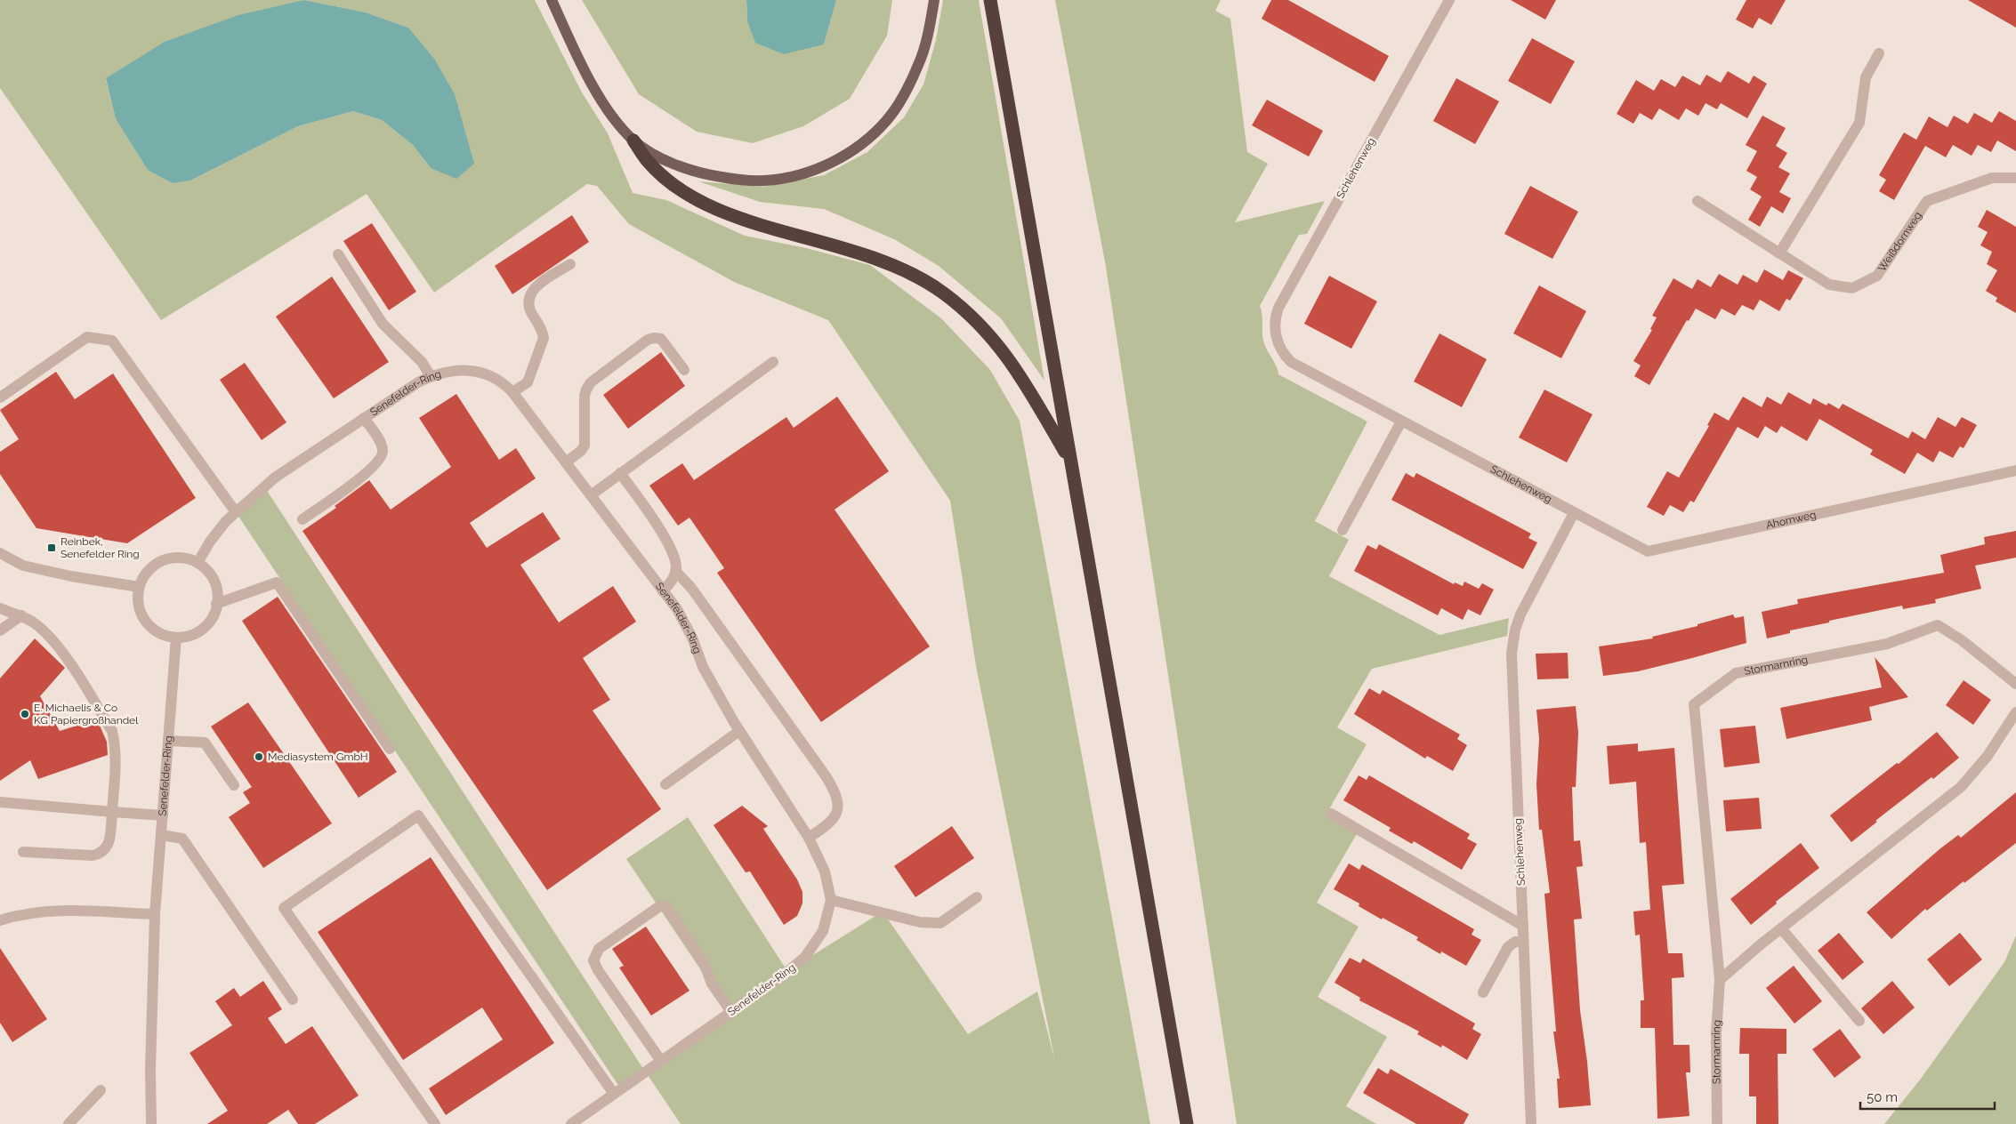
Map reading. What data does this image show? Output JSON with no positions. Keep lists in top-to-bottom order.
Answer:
{
  "streets": {
    "street": [
      "Schlehenweg",
      "Weißdornweg",
      "Senefelder-Ring",
      "Ahornweg",
      "Stormarnring"
    ]
  },
  "crossings": [
    ["Schlehenweg", "Ahornweg"]
  ],
  "places": {
    "transit": ["Reinbek, Senefelder Ring"],
    "other": ["E. Michaelis & Co KG Papiergroßhandel", "Mediasystem GmbH"]
  },
  "scale_bar": "50 m"
}
